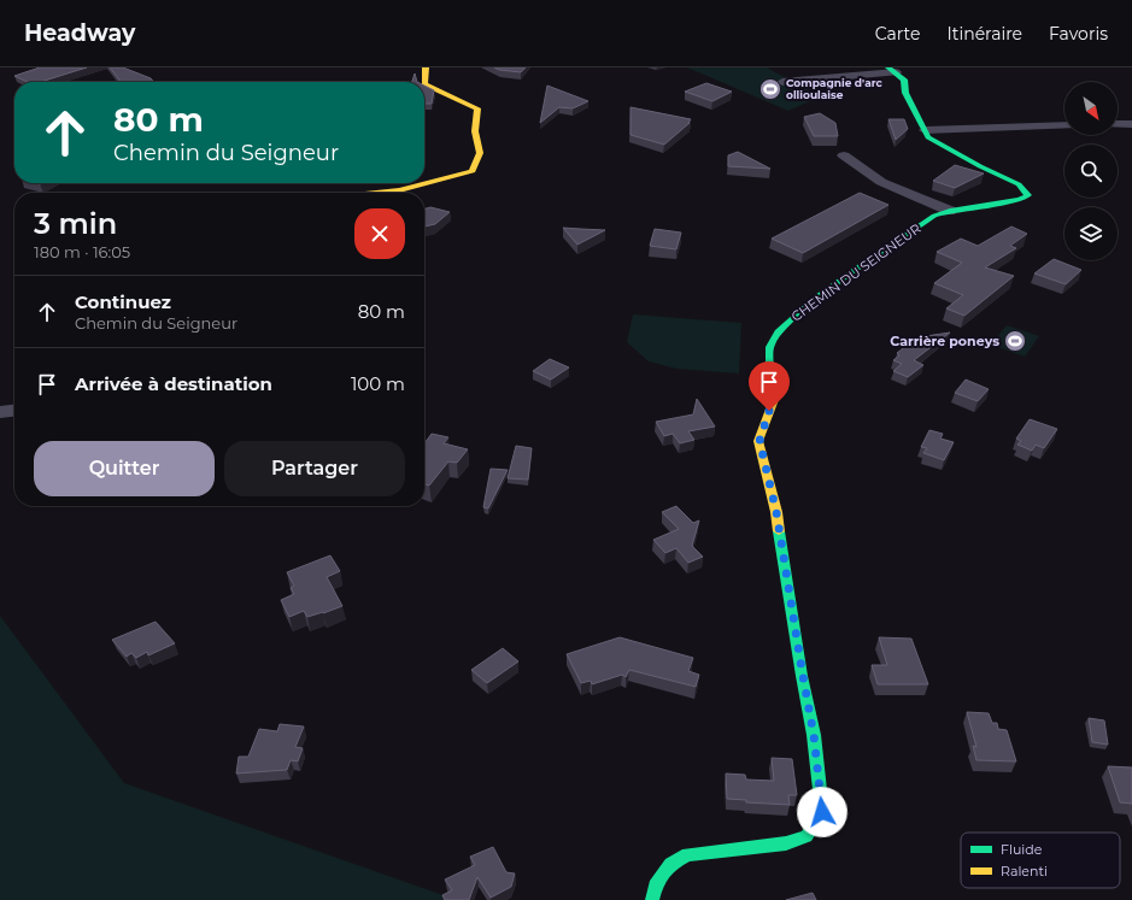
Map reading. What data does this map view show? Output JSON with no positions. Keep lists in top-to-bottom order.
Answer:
{
  "streets": {
    "street": ["CHEMIN DU SEIGNEUR"]
  },
  "places": {
    "sports": ["Compagnie d'arc ollioulaise", "Carrière poneys"]
  },
  "legend": ["Fluide", "Ralenti"],
  "north": "bottom right",
  "page": {
    "header": "Headway",
    "nav": ["Carte", "Itinéraire", "Favoris"],
    "turn": ["80 m", "Chemin du Seigneur"],
    "heading": ["3 min", "180 m · 16:05"],
    "list": [
      {
        "name": "Continuez",
        "note": "Chemin du Seigneur",
        "value": "80 m"
      },
      {
        "name": "Arrivée à destination",
        "value": "100 m"
      }
    ],
    "buttons": ["Quitter", "Partager"]
  }
}
